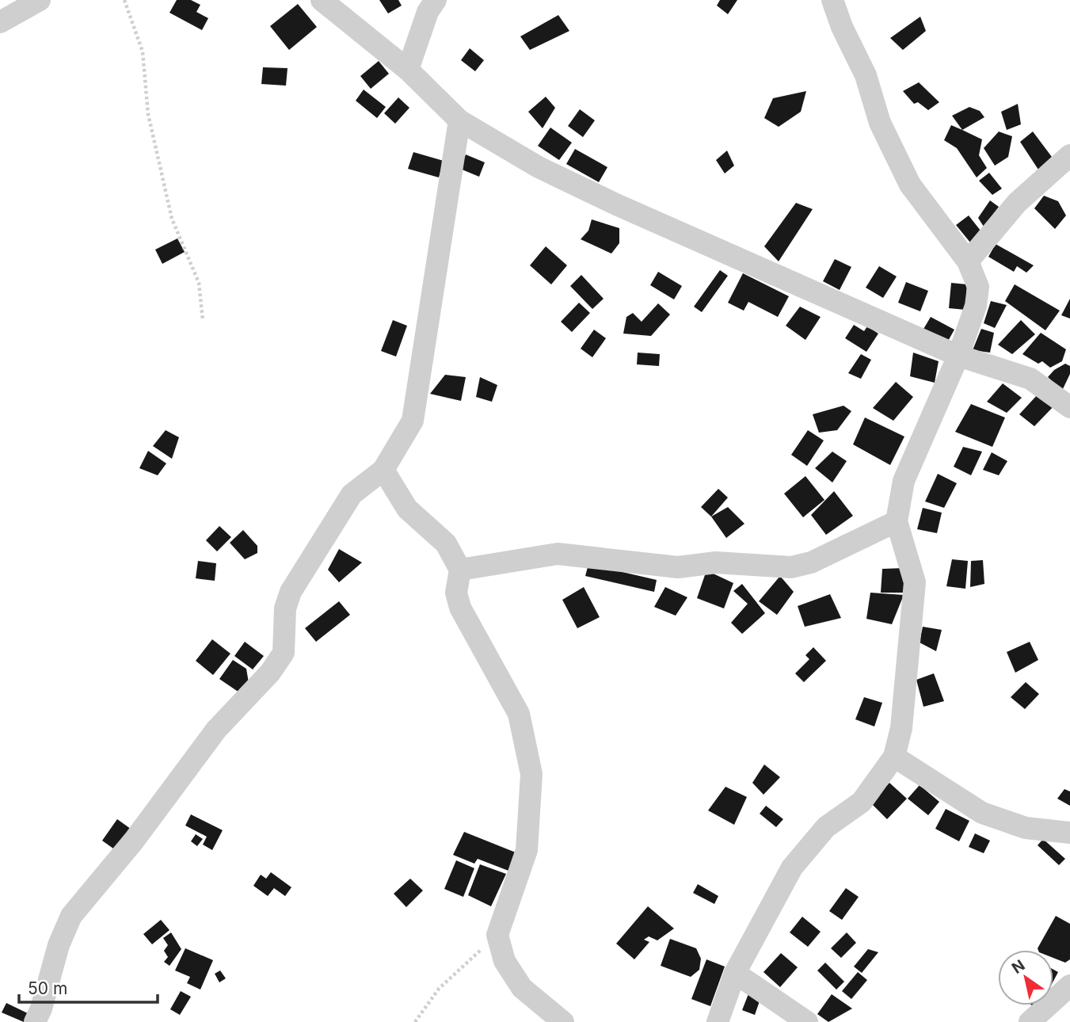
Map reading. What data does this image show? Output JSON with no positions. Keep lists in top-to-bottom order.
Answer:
{
  "scale_bar": "50 m",
  "north": "top left"
}
